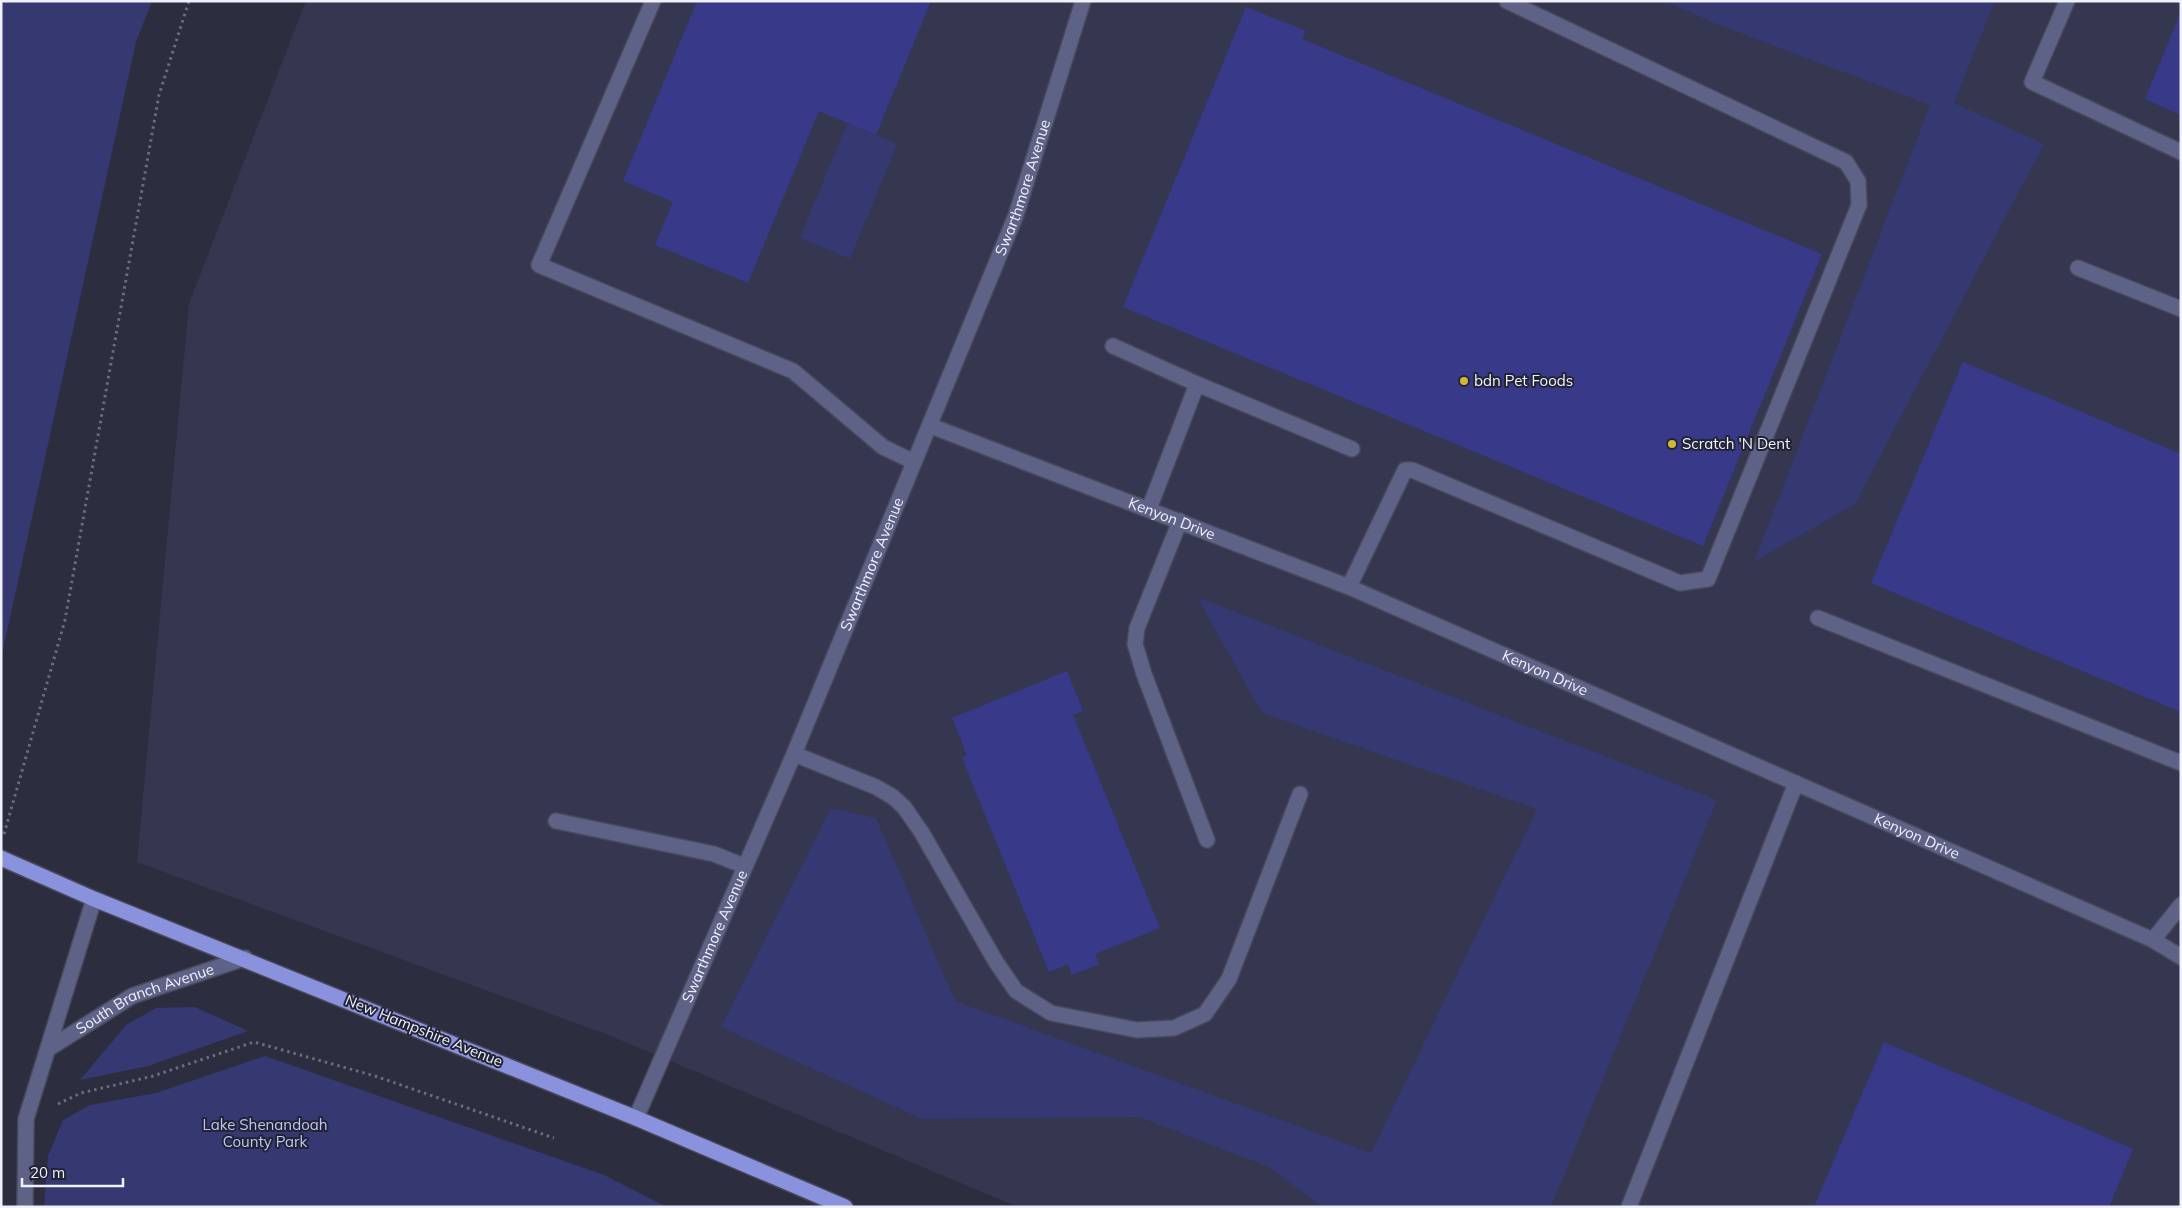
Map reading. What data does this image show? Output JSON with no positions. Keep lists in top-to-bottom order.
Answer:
{
  "streets": {
    "main road": ["New Hampshire Avenue"],
    "street": ["Swarthmore Avenue", "Kenyon Drive", "South Branch Avenue"]
  },
  "crossings": [
    ["Swarthmore Avenue", "Kenyon Drive"],
    ["Swarthmore Avenue", "New Hampshire Avenue"],
    ["South Branch Avenue", "New Hampshire Avenue"]
  ],
  "parks": ["Lake Shenandoah County Park"],
  "places": ["bdn Pet Foods", "Scratch 'N Dent"],
  "scale_bar": "20 m"
}
